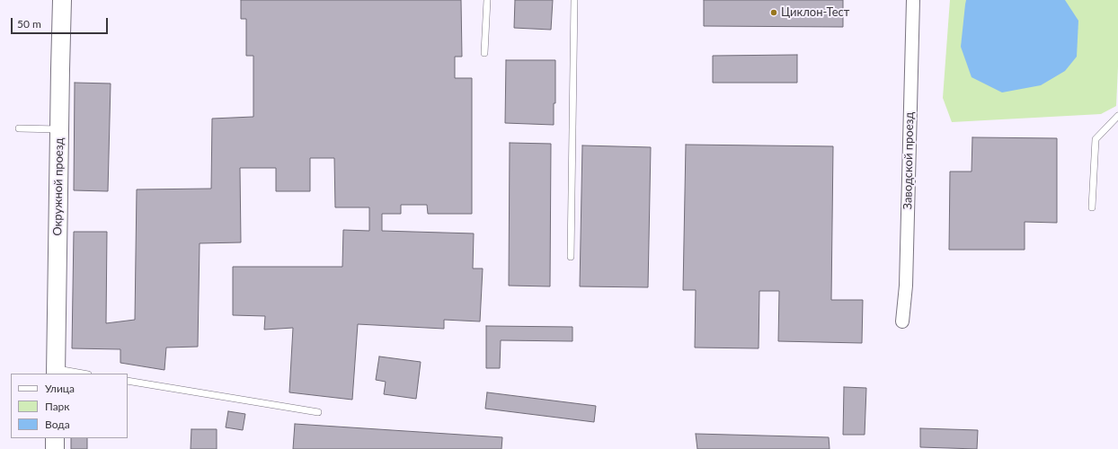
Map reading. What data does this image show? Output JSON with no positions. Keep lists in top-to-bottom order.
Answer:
{
  "streets": {
    "street": ["Заводской проезд", "Окружной проезд"]
  },
  "places": ["Циклон-Тест"],
  "legend": ["Улица", "Парк", "Вода"],
  "scale_bar": "50 m"
}
